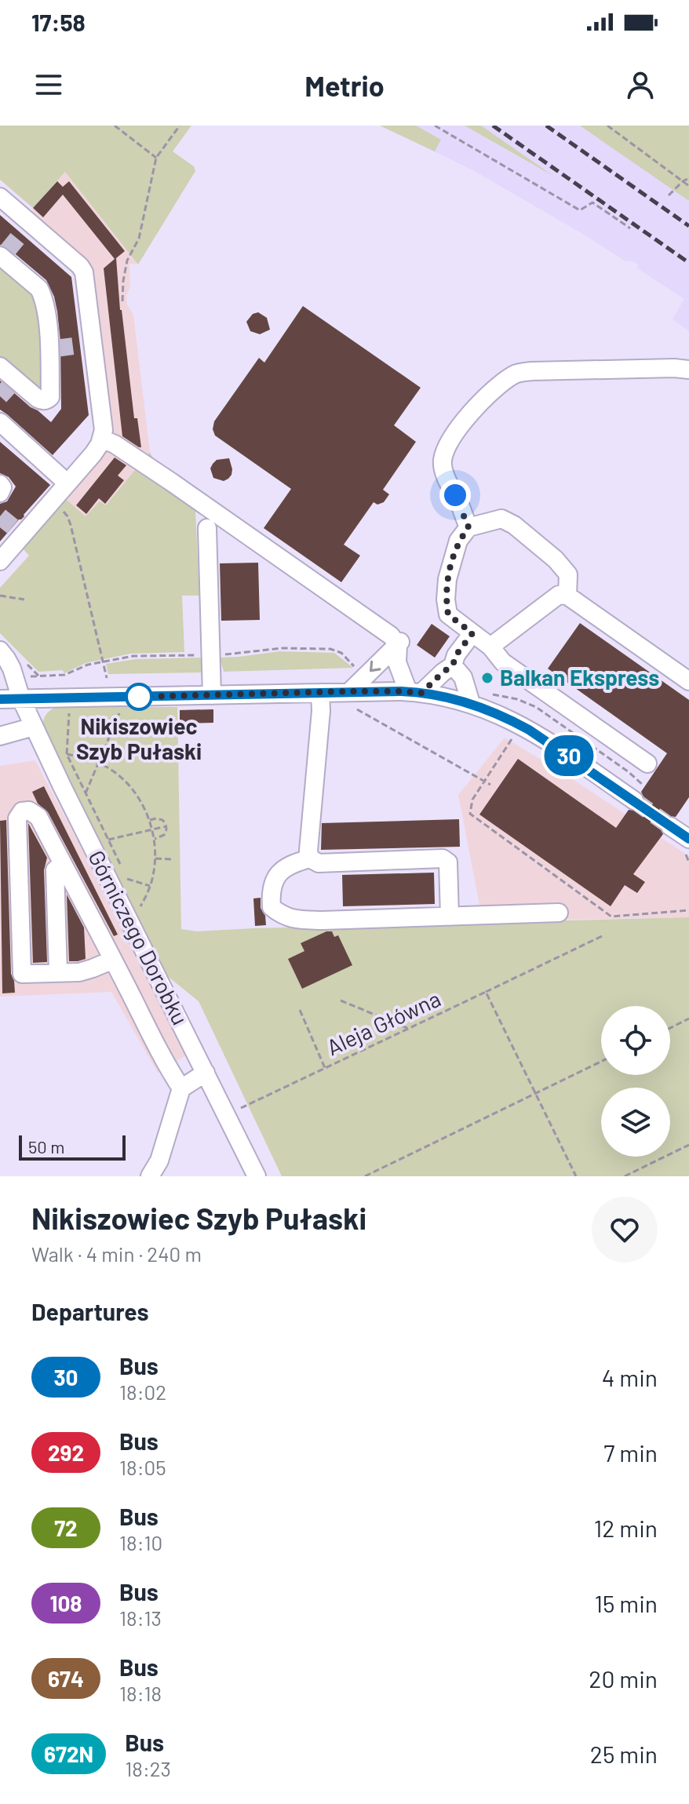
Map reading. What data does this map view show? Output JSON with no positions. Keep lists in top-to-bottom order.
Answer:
{
  "streets": {
    "street": ["Górniczego Dorobku"],
    "path": ["Aleja Główna"]
  },
  "places": ["Balkan Ekspress", "Nikiszowiec Szyb Pułaski"],
  "lines": ["bus line 30"],
  "scale_bar": "50 m",
  "page": {
    "status": "17:58",
    "header": "Metrio",
    "on_map": "30",
    "scale": "50 m",
    "heading": [
      ["Nikiszowiec Szyb Pułaski", "Walk · 4 min · 240 m"],
      "Departures"
    ],
    "list": [
      {
        "mark": "30",
        "name": "Bus",
        "note": "18:02",
        "value": "4 min"
      },
      {
        "mark": "292",
        "name": "Bus",
        "note": "18:05",
        "value": "7 min"
      },
      {
        "mark": "72",
        "name": "Bus",
        "note": "18:10",
        "value": "12 min"
      },
      {
        "mark": "108",
        "name": "Bus",
        "note": "18:13",
        "value": "15 min"
      },
      {
        "mark": "674",
        "name": "Bus",
        "note": "18:18",
        "value": "20 min"
      },
      {
        "mark": "672N",
        "name": "Bus",
        "note": "18:23",
        "value": "25 min"
      }
    ]
  }
}
